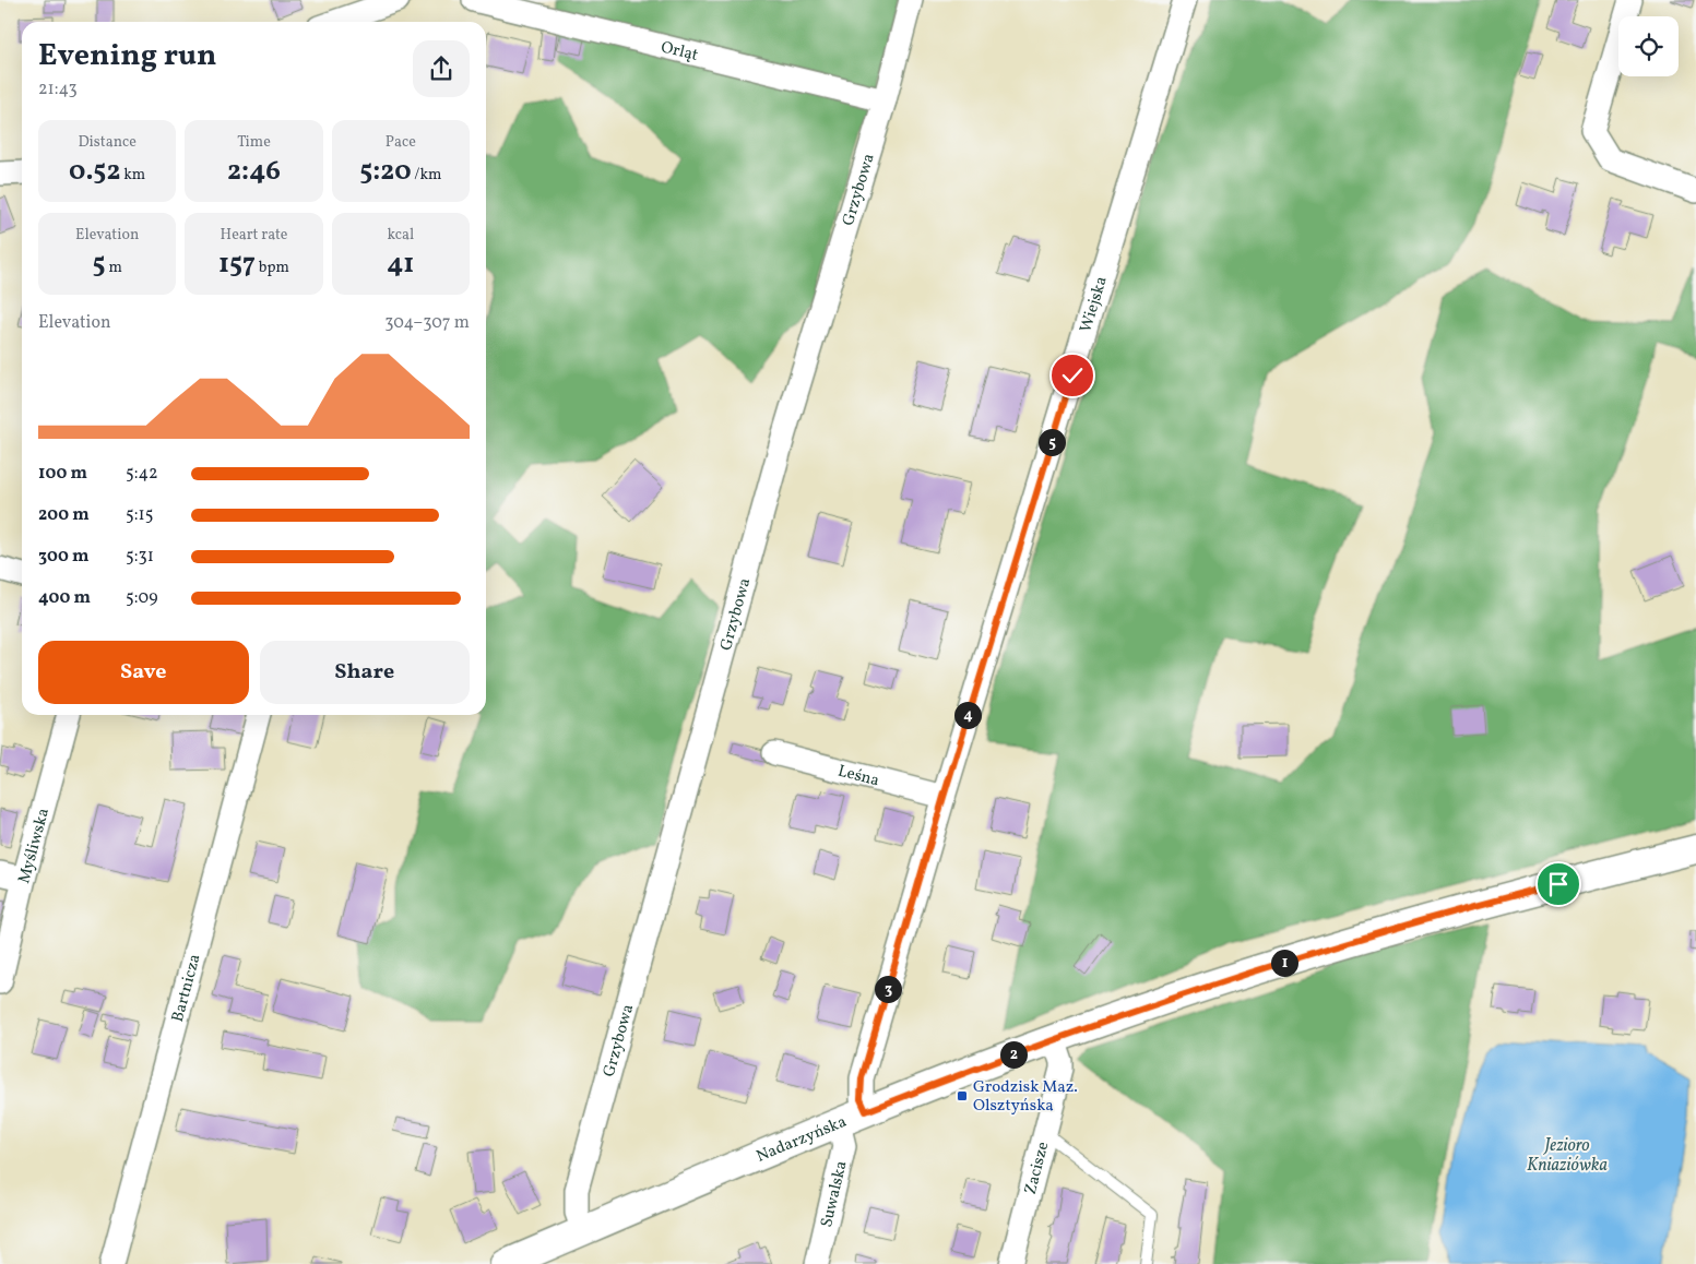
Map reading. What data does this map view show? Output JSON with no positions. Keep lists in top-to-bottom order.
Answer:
{
  "streets": {
    "street": [
      "Orląt",
      "Grzybowa",
      "Wiejska",
      "Leśna",
      "Myśliwska",
      "Bartnicza",
      "Nadarzyńska",
      "Zacisze",
      "Suwalska"
    ]
  },
  "crossings": [
    ["Orląt", "Grzybowa"],
    ["Grzybowa", "Nadarzyńska"],
    ["Wiejska", "Leśna"],
    ["Wiejska", "Nadarzyńska"],
    ["Nadarzyńska", "Zacisze"],
    ["Nadarzyńska", "Suwalska"]
  ],
  "water": ["Jezioro Kniaziówka"],
  "places": {
    "transit": ["Grodzisk Maz. Olsztyńska"]
  },
  "page": {
    "heading": ["Evening run", "21:43"],
    "stats": [
      ["Distance", "0.52 km"],
      ["Time", "2:46"],
      ["Pace", "5:20 /km"],
      ["Elevation", "5 m"],
      ["Heart rate", "157 bpm"],
      ["kcal", "41"]
    ],
    "chart": ["Elevation", "304–307 m"],
    "pins": [
      "5",
      "4",
      "1",
      "3",
      "2"
    ],
    "list": [
      {
        "name": "100 m",
        "note": "5:42"
      },
      {
        "name": "200 m",
        "note": "5:15"
      },
      {
        "name": "300 m",
        "note": "5:31"
      },
      {
        "name": "400 m",
        "note": "5:09"
      }
    ],
    "buttons": ["Save", "Share"]
  }
}
